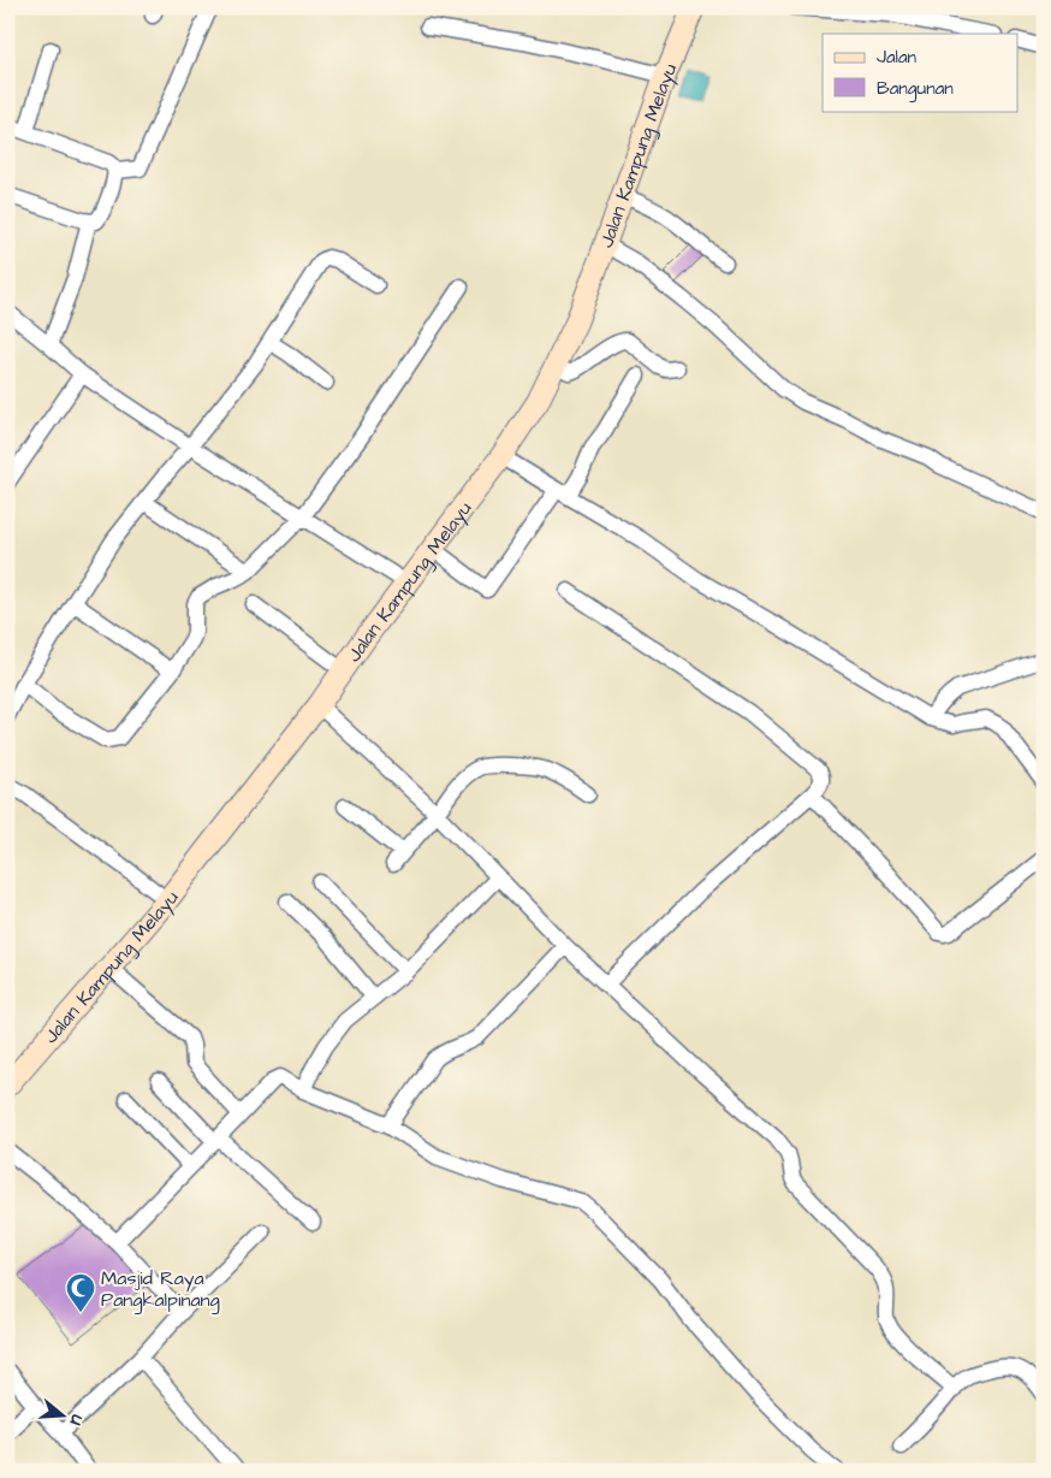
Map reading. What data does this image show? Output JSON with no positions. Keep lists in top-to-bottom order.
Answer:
{
  "streets": {
    "main road": ["Jalan Kampung Melayu"]
  },
  "places": {
    "mosque": ["Masjid Raya Pangkalpinang"]
  },
  "legend": ["Jalan", "Bangunan"],
  "north": "right"
}
